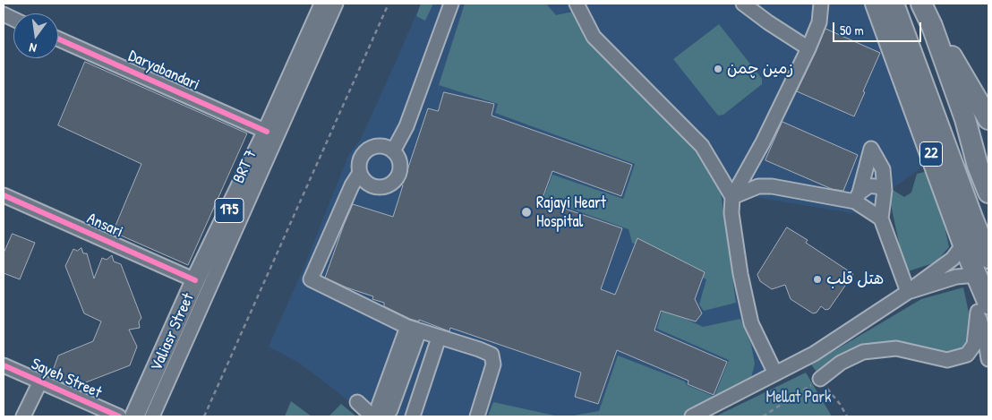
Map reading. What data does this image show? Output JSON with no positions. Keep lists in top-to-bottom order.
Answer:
{
  "streets": {
    "highway": ["22"],
    "main road": ["175", "Valiasr Street"],
    "street": [
      "Daryabandari",
      "BRT 7",
      "Ansari",
      "Sayeh Street"
    ]
  },
  "crossings": [
    ["Daryabandari", "Valiasr Street"],
    ["Ansari", "Valiasr Street"]
  ],
  "parks": ["Mellat Park"],
  "places": ["زمین چمن", "Rajayi Heart Hospital", "هتل قلب"],
  "scale_bar": "50 m",
  "north": "bottom"
}
